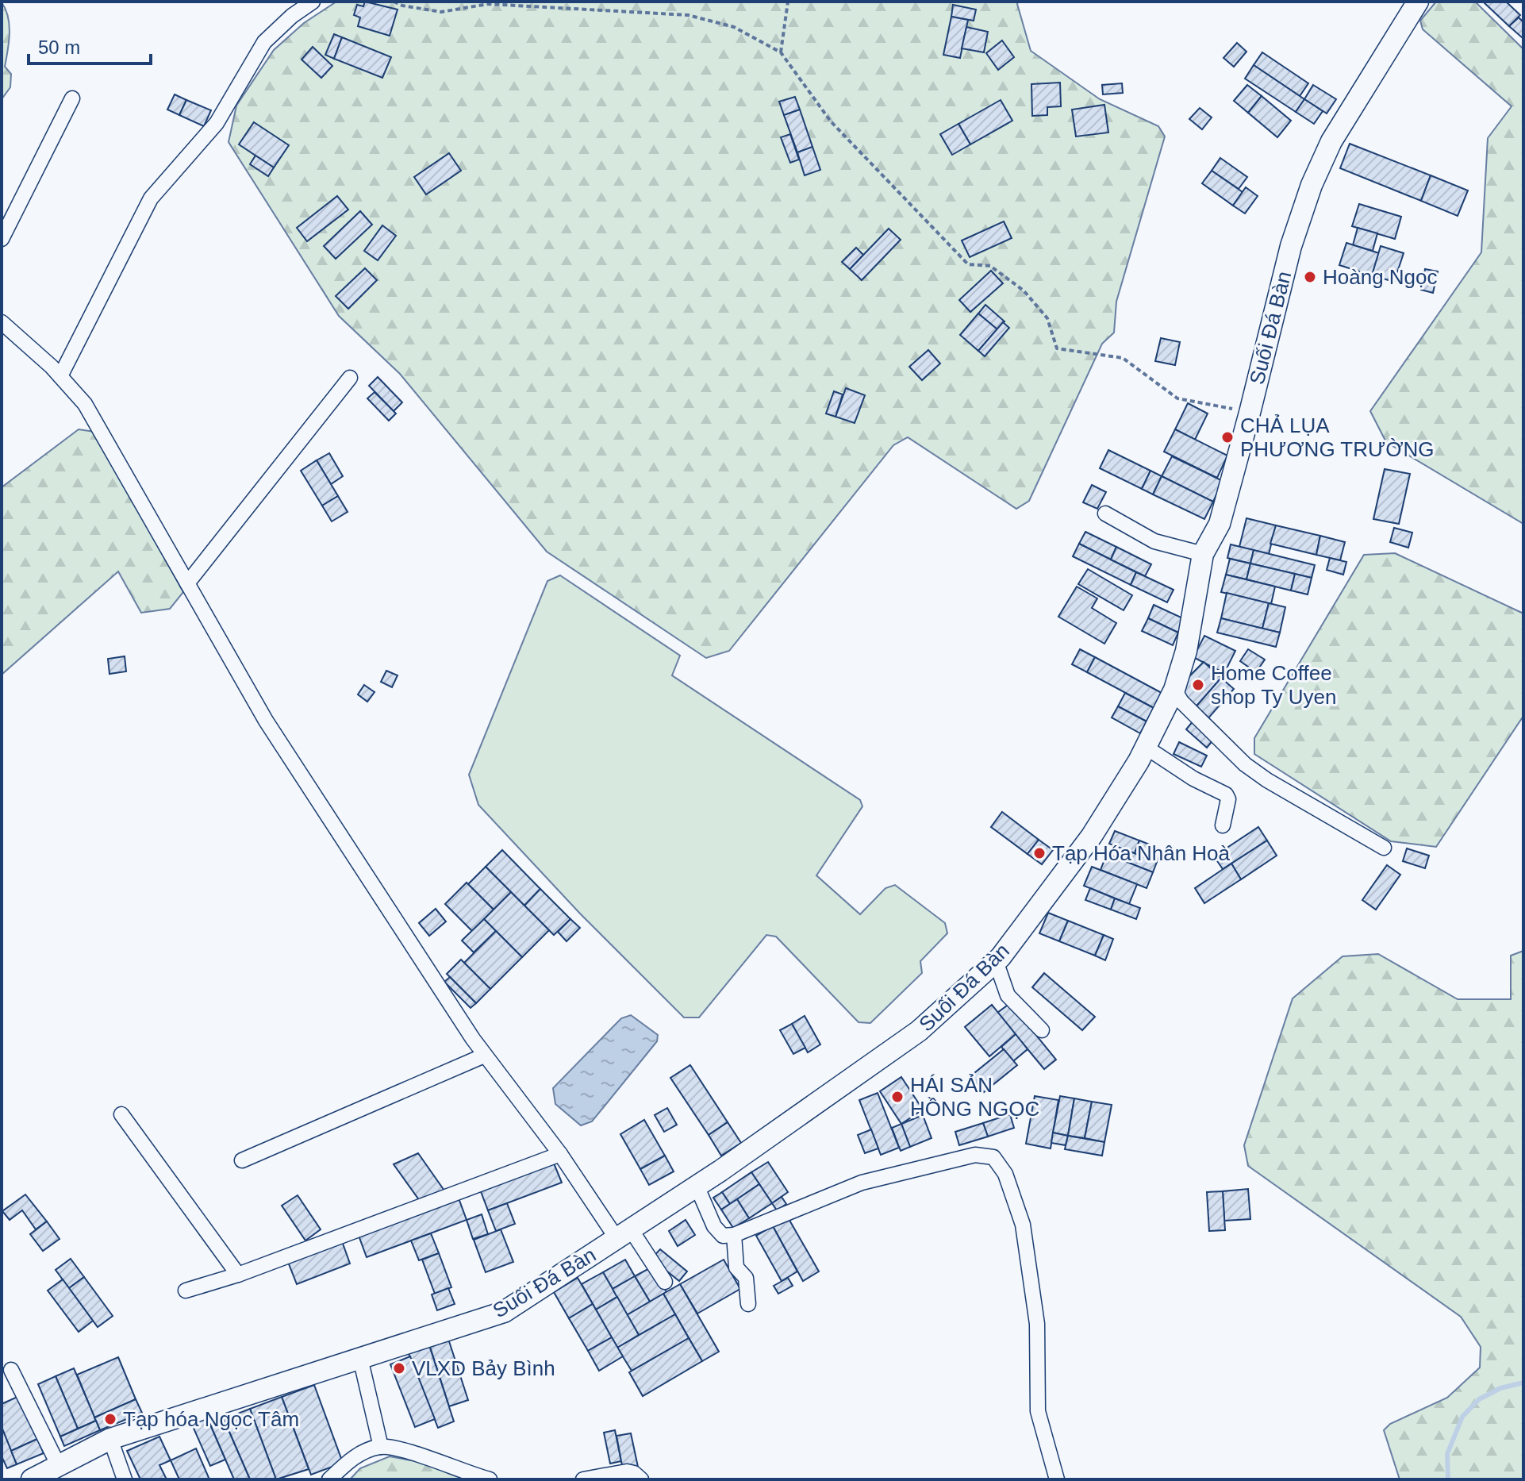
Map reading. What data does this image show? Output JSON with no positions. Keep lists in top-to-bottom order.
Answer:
{
  "streets": {
    "street": ["Suối Đá Bàn"]
  },
  "places": [
    "Hoàng Ngọc",
    "CHẢ LỤA PHƯƠNG TRƯỜNG",
    "Home Coffee shop Ty Uyen",
    "Tạp Hóa Nhân Hoà",
    "HÁI SẢN HỒNG NGỌC",
    "VLXD Bảy Bình",
    "Tạp hóa Ngọc Tâm"
  ],
  "scale_bar": "50 m"
}
